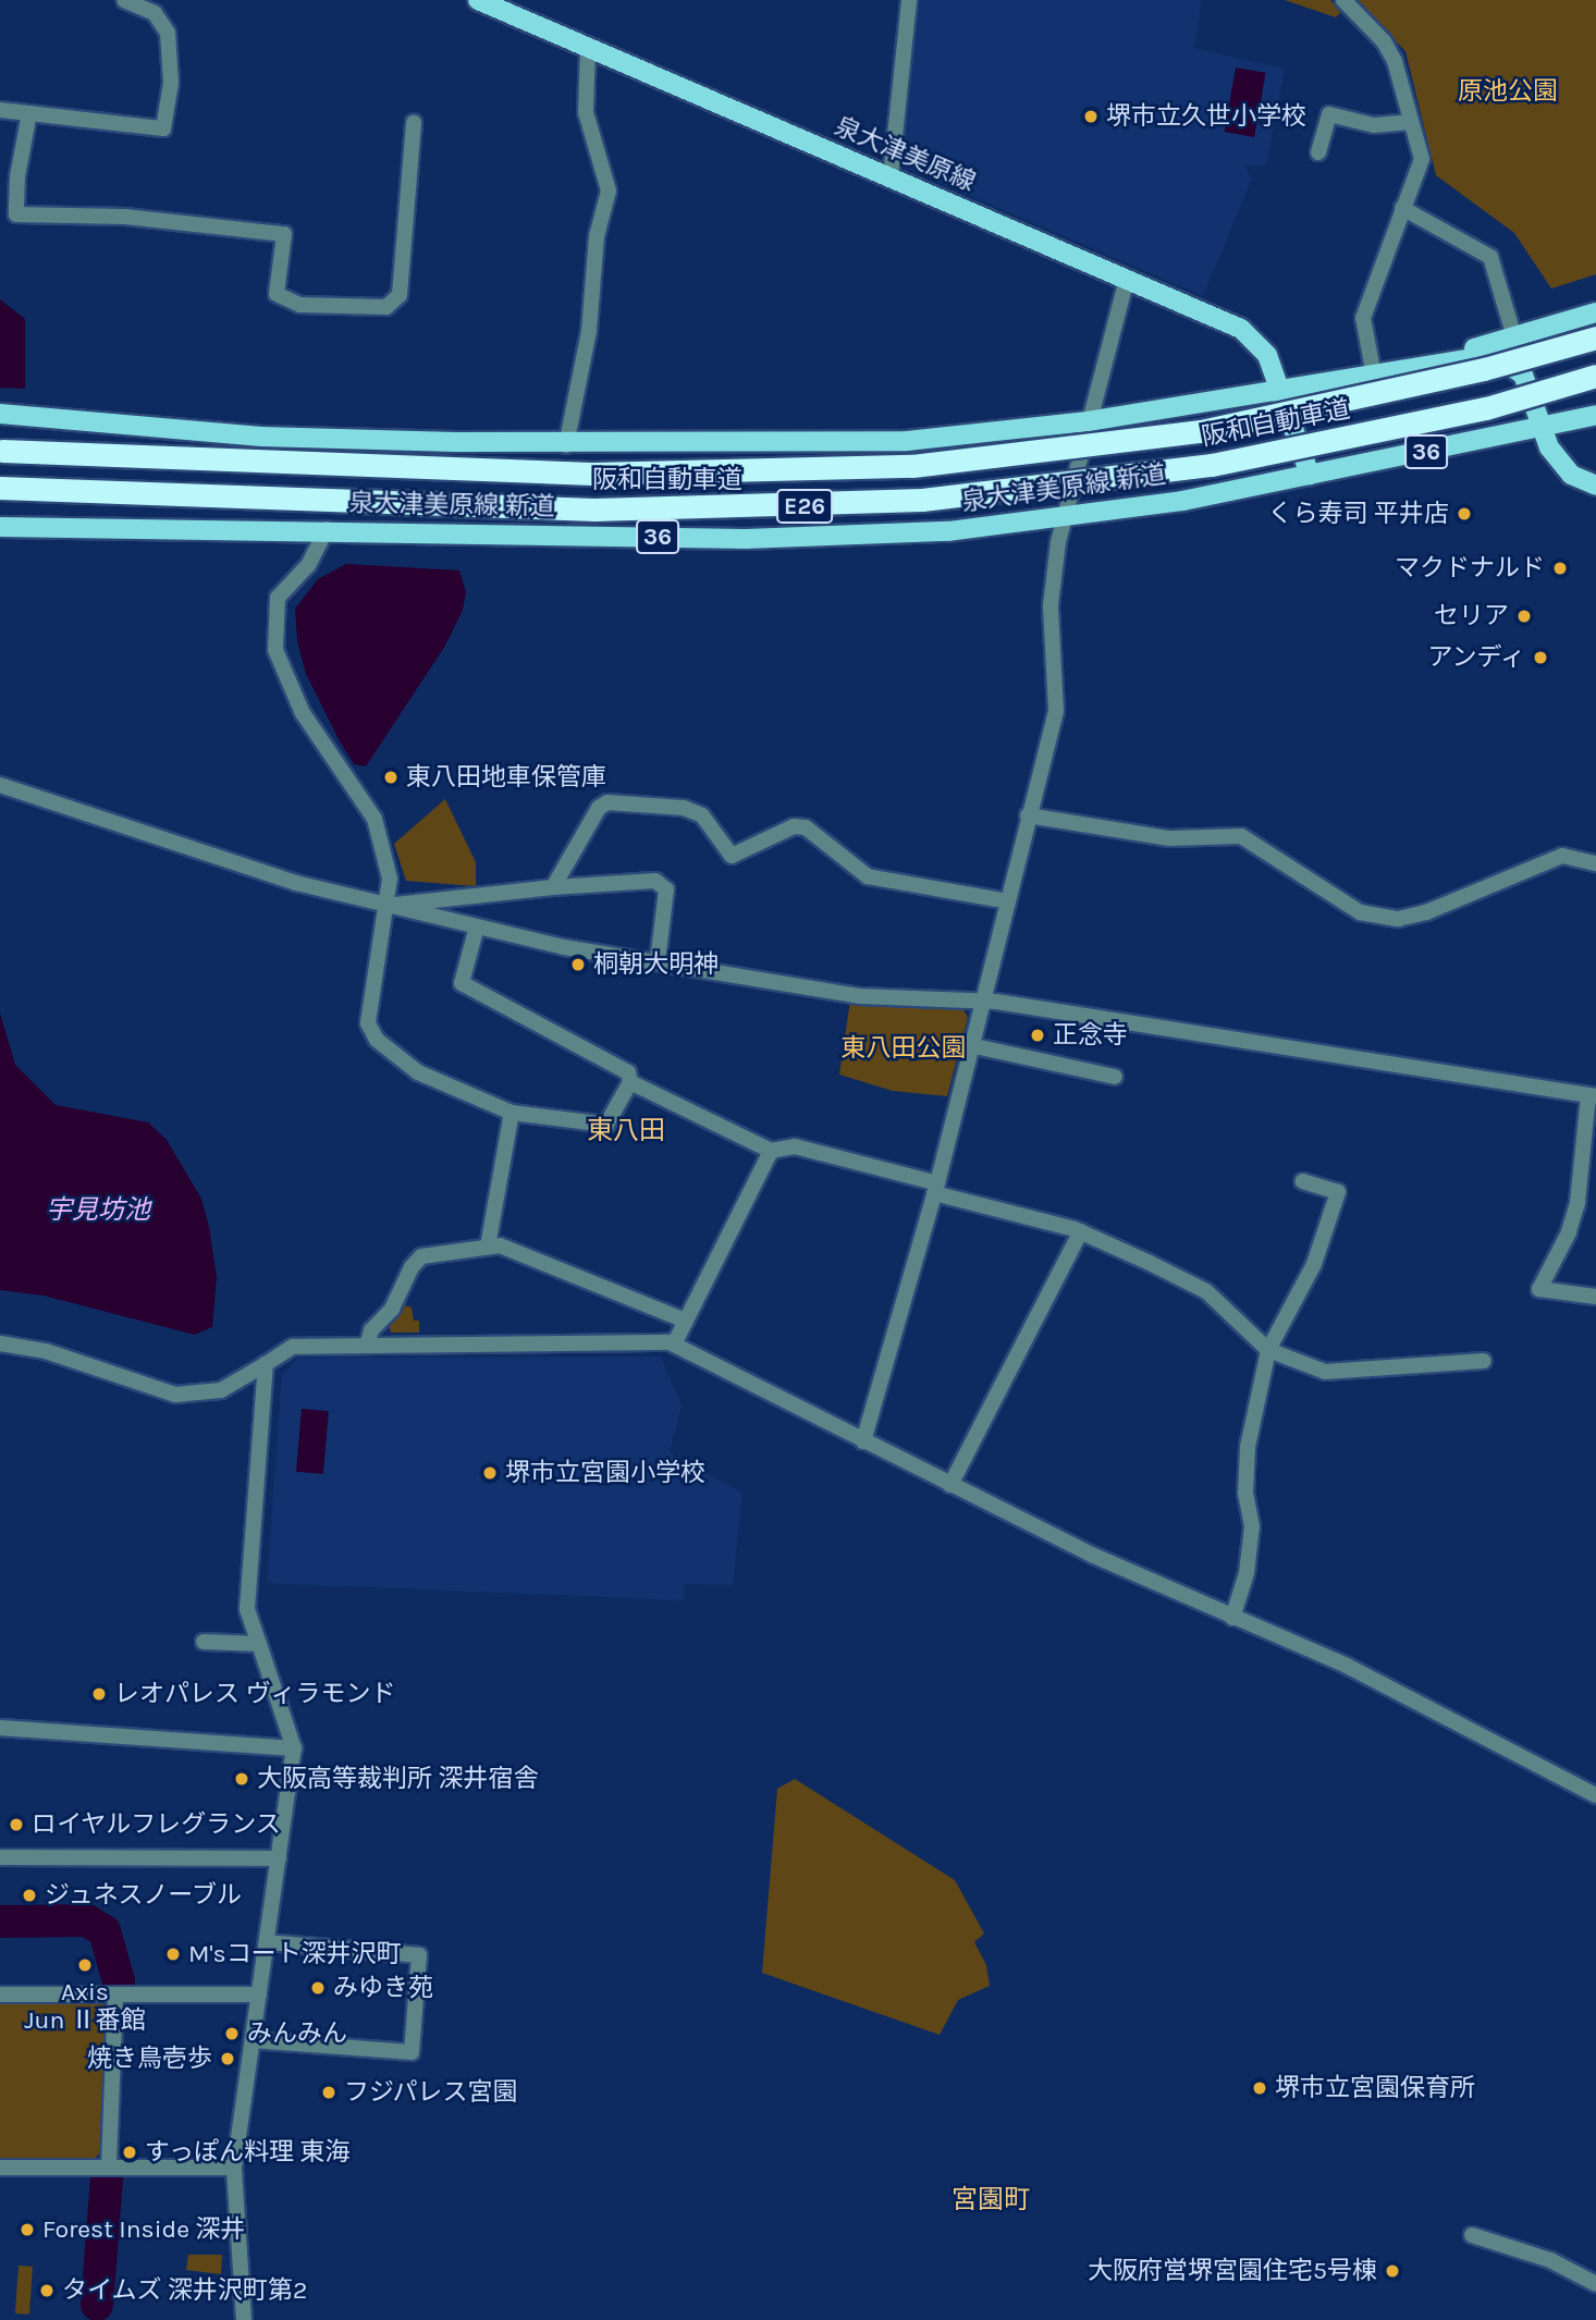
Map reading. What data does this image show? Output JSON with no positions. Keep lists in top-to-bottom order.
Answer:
{
  "streets": {
    "highway": ["阪和自動車道", "E26"],
    "main road": ["泉大津美原線", "36", "泉大津美原線 新道"]
  },
  "crossings": [
    ["泉大津美原線", "36"],
    ["泉大津美原線", "泉大津美原線 新道"],
    ["36", "泉大津美原線 新道"]
  ],
  "districts": ["東八田", "宮園町"],
  "water": ["宇見坊池"],
  "parks": ["原池公園", "東八田公園"],
  "places": [
    "堺市立久世小学校",
    "くら寿司 平井店",
    "マクドナルド",
    "セリア",
    "アンディ",
    "東八田地車保管庫",
    "桐朝大明神",
    "正念寺",
    "堺市立宮園小学校",
    "レオパレス ヴィラモンド",
    "大阪高等裁判所 深井宿舎",
    "ロイヤルフレグランス",
    "ジュネスノーブル",
    "M'sコート深井沢町",
    "Axis Jun Ⅱ番館",
    "みゆき苑",
    "みんみん",
    "焼き鳥壱歩",
    "堺市立宮園保育所",
    "フジパレス宮園",
    "すっぽん料理 東海",
    "Forest Inside 深井",
    "大阪府営堺宮園住宅5号棟",
    "タイムズ 深井沢町第2"
  ]
}
